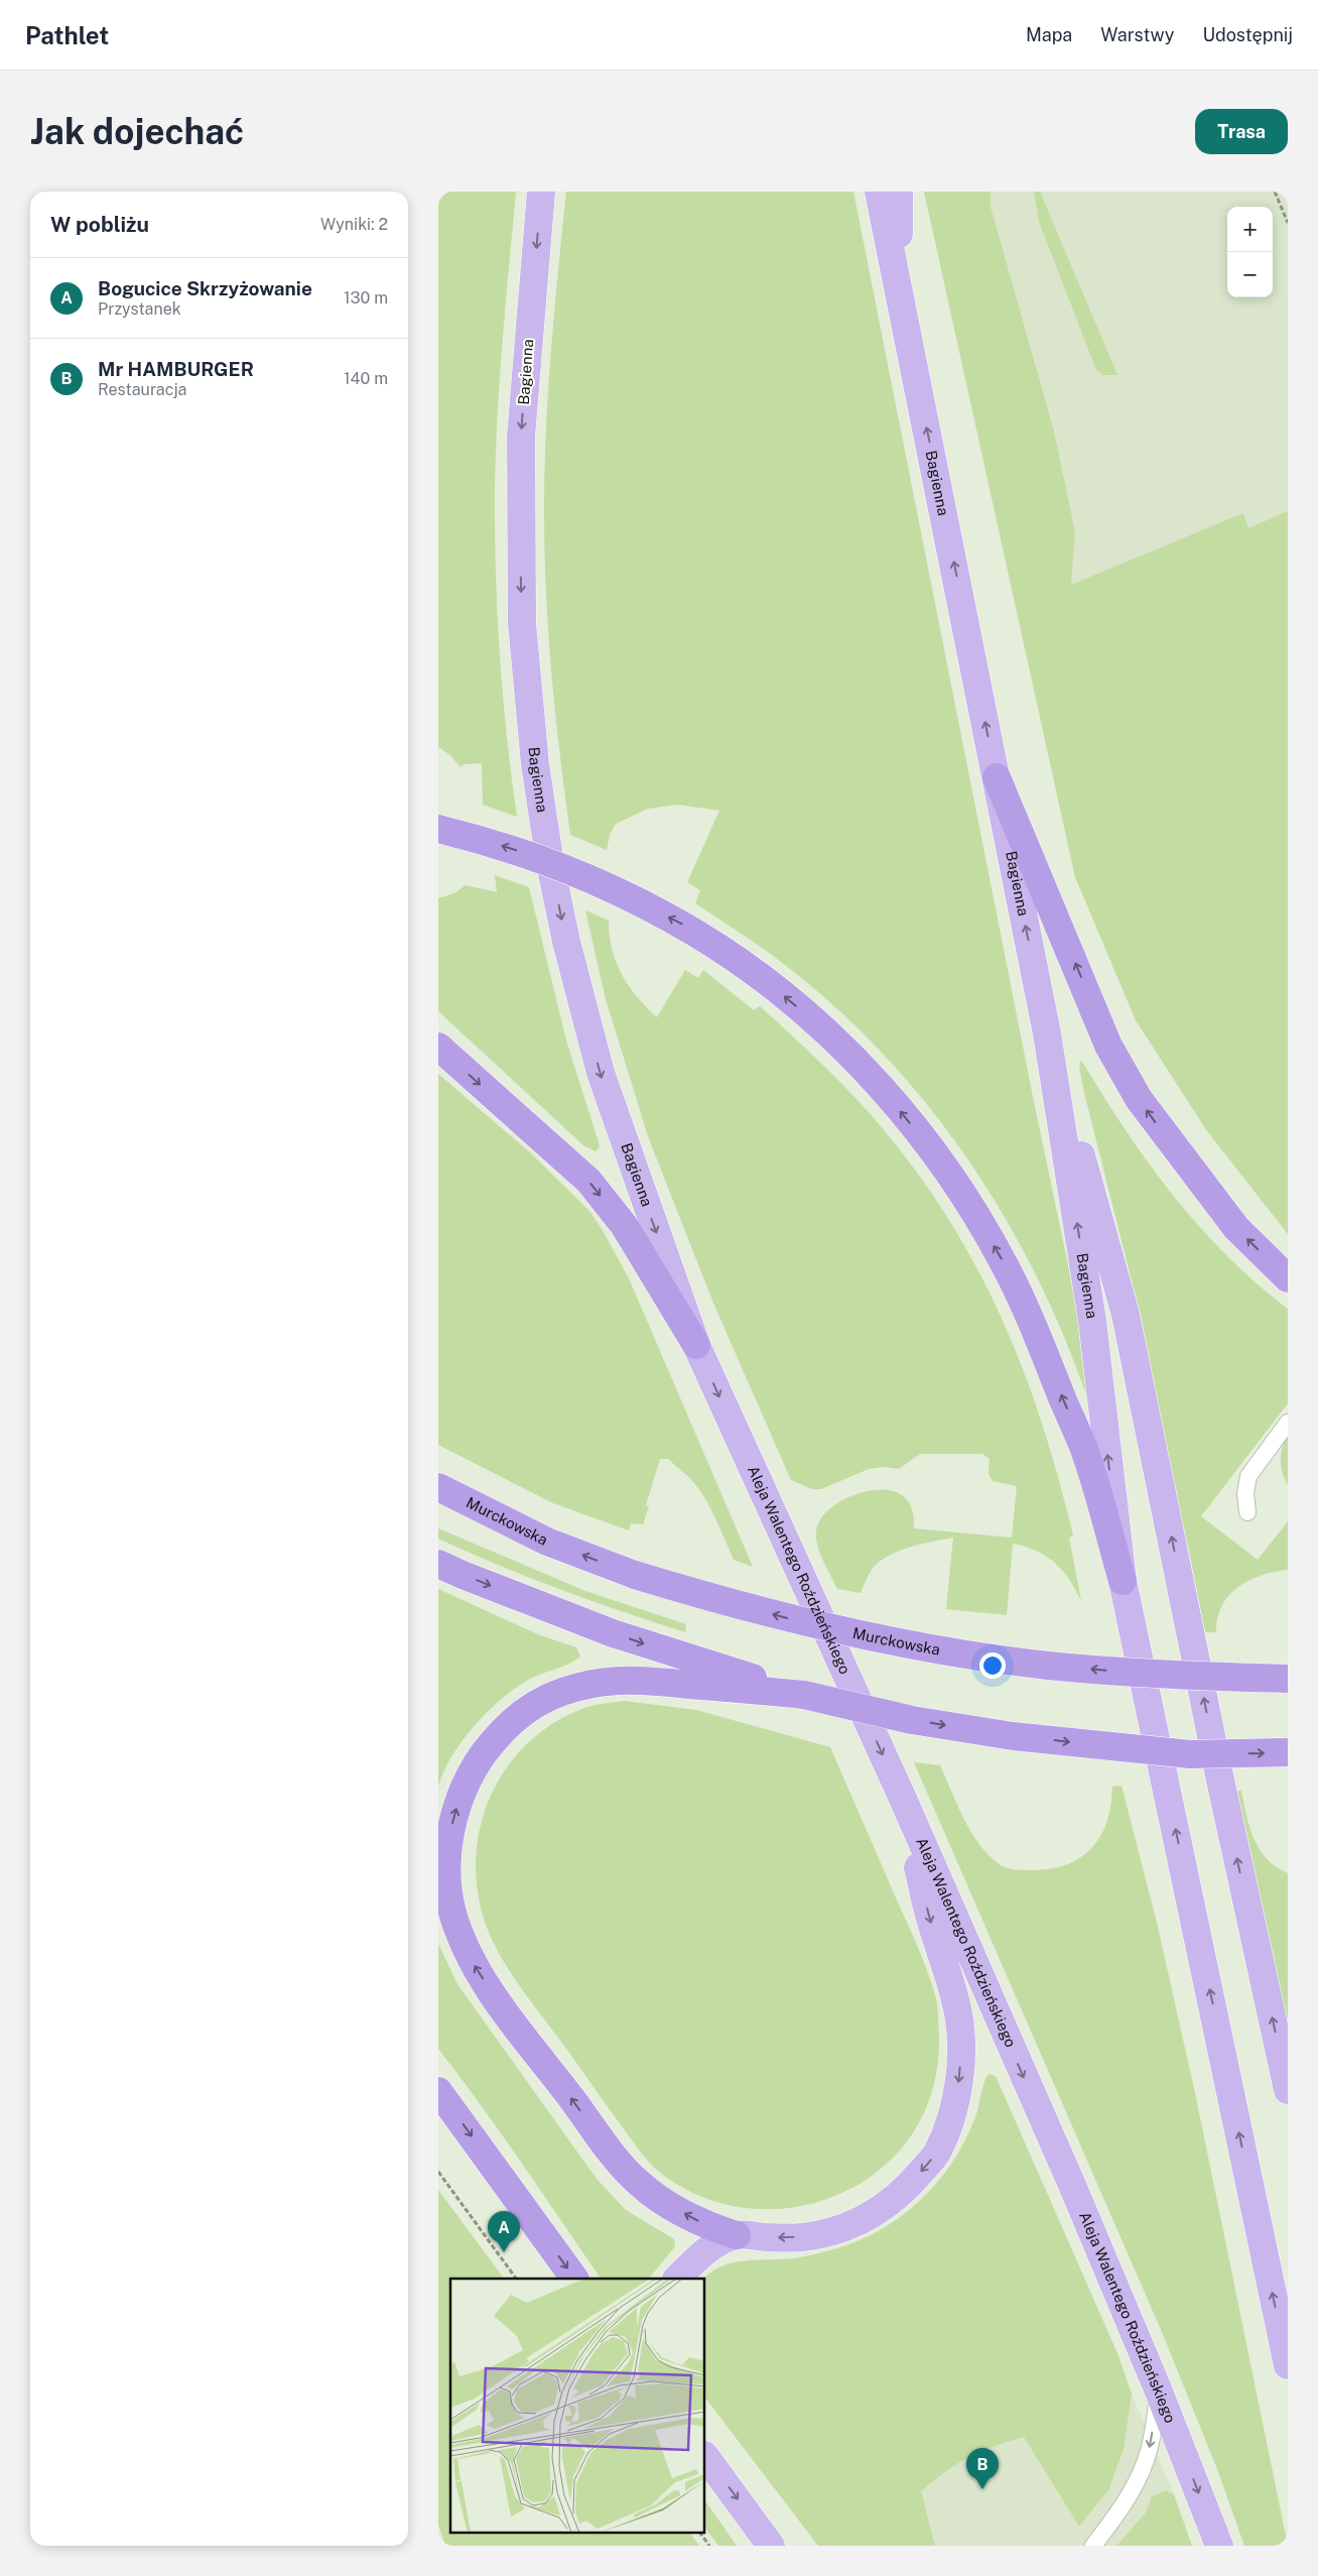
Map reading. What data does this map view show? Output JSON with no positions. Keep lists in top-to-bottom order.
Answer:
{
  "streets": {
    "highway": ["Murckowska"],
    "main road": ["Bagienna", "Aleja Walentego Roździeńskiego"]
  },
  "crossings": [
    ["Bagienna", "Aleja Walentego Roździeńskiego"]
  ],
  "page": {
    "header": "Pathlet",
    "nav": ["Mapa", "Warstwy", "Udostępnij"],
    "buttons": "Trasa",
    "title": "Jak dojechać",
    "heading": ["W pobliżu", "Wyniki: 2"],
    "map_buttons": ["+", "−"],
    "list": [
      {
        "mark": "A",
        "name": "Bogucice Skrzyżowanie",
        "note": "Przystanek",
        "value": "130 m"
      },
      {
        "mark": "B",
        "name": "Mr HAMBURGER",
        "note": "Restauracja",
        "value": "140 m"
      }
    ],
    "pins": ["A", "B"]
  }
}
